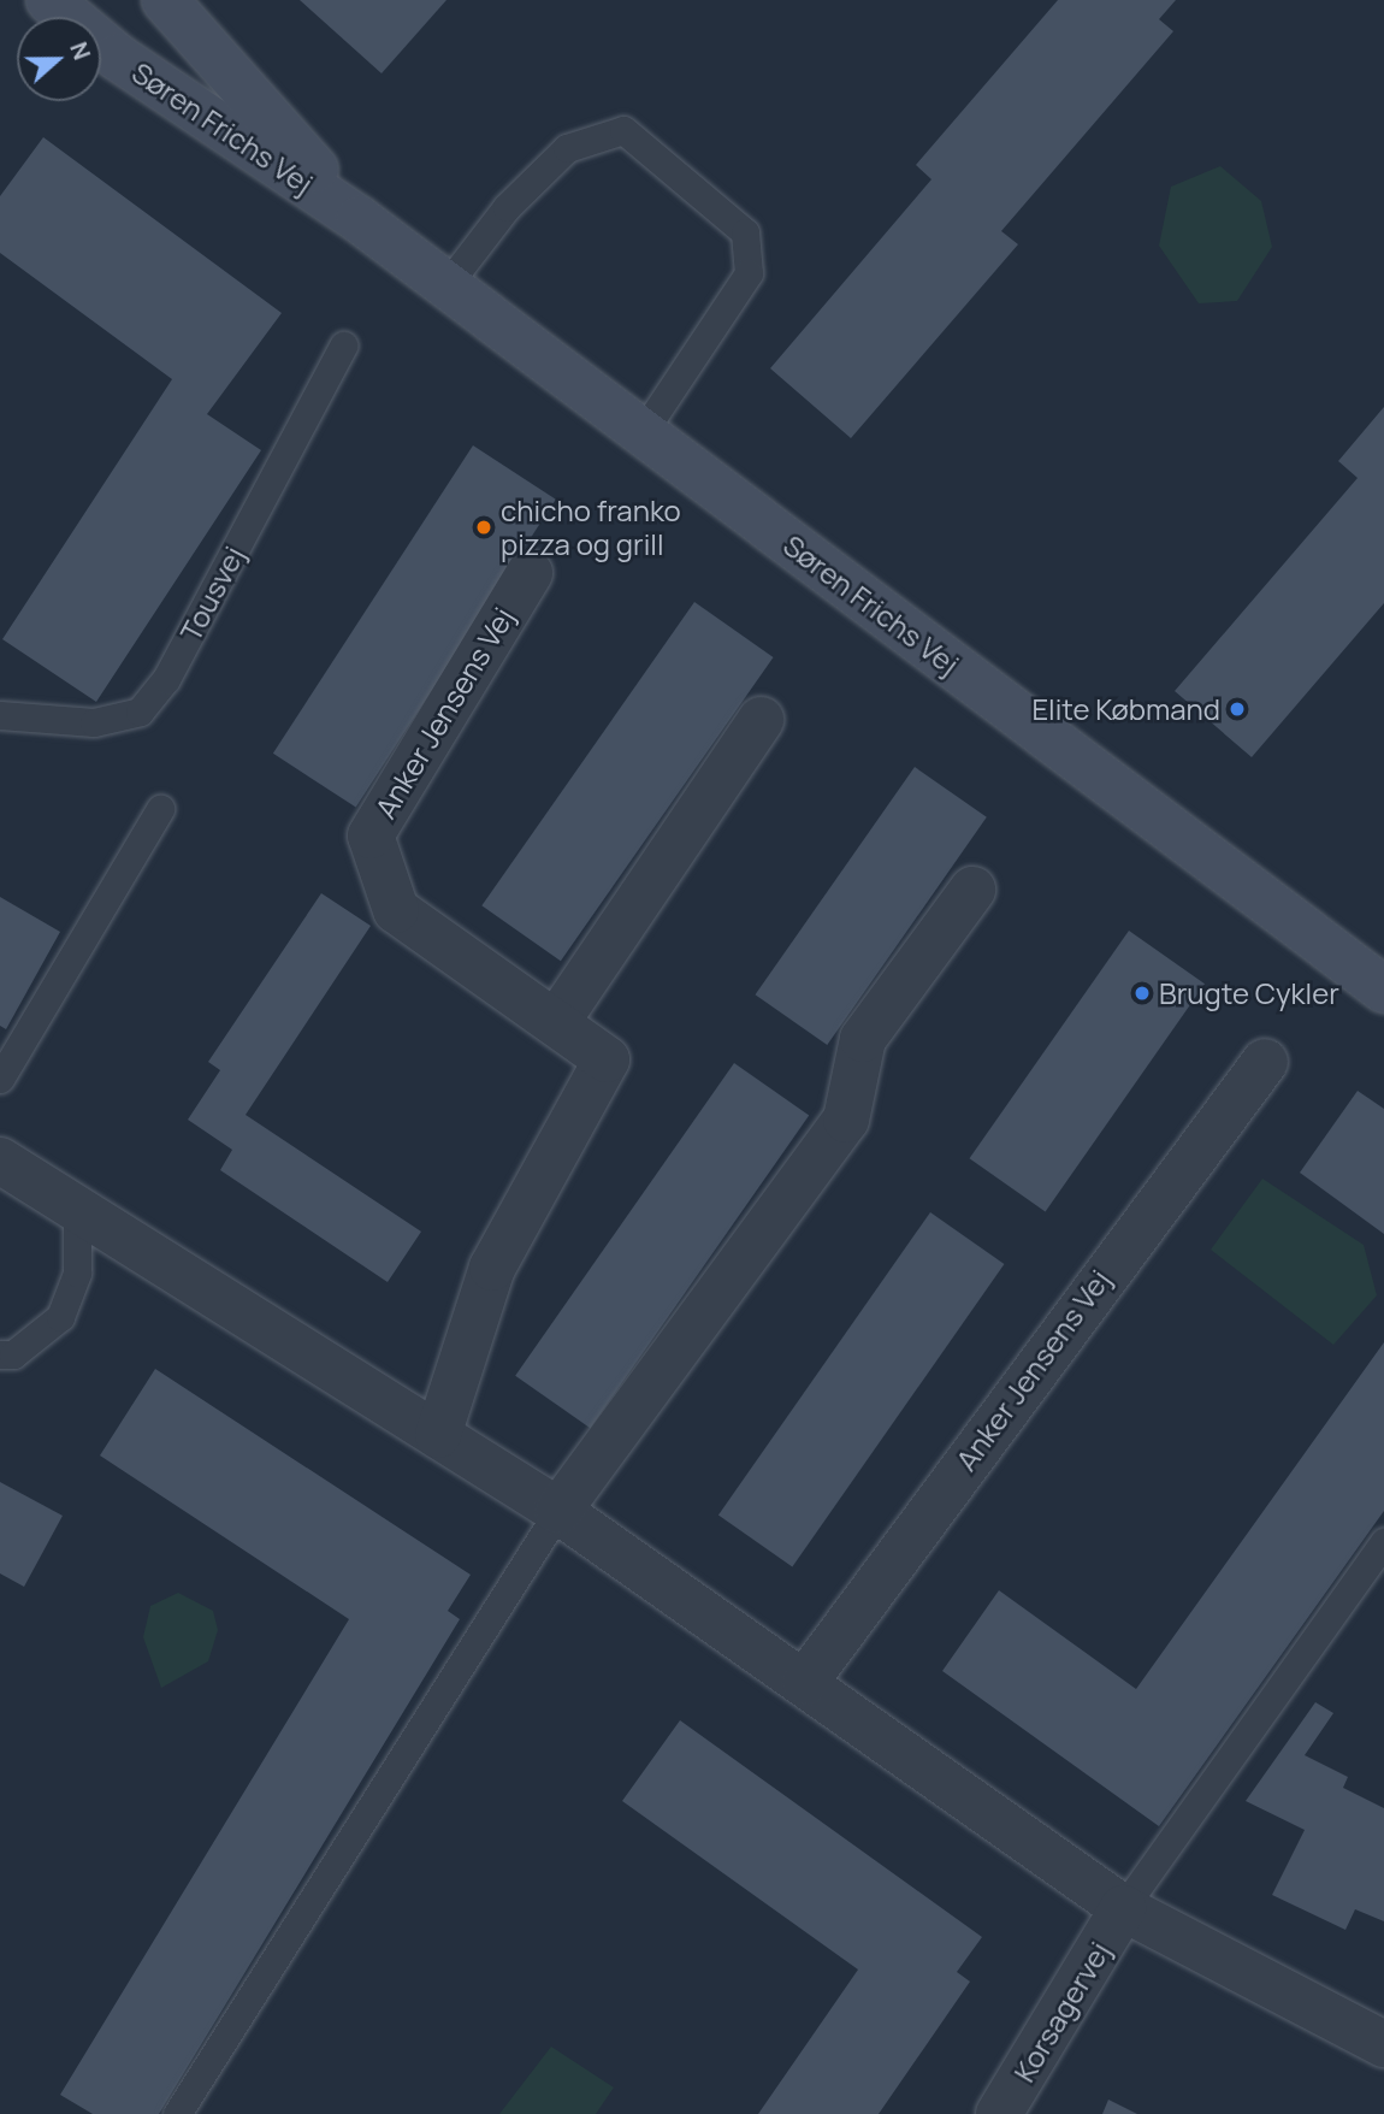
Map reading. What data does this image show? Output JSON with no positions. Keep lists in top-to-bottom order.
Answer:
{
  "streets": {
    "street": ["Søren Frichs Vej", "Anker Jensens Vej", "Korsagervej"],
    "lane": ["Tousvej"]
  },
  "places": ["chicho franko pizza og grill", "Elite Købmand", "Brugte Cykler"],
  "north": "right"
}
